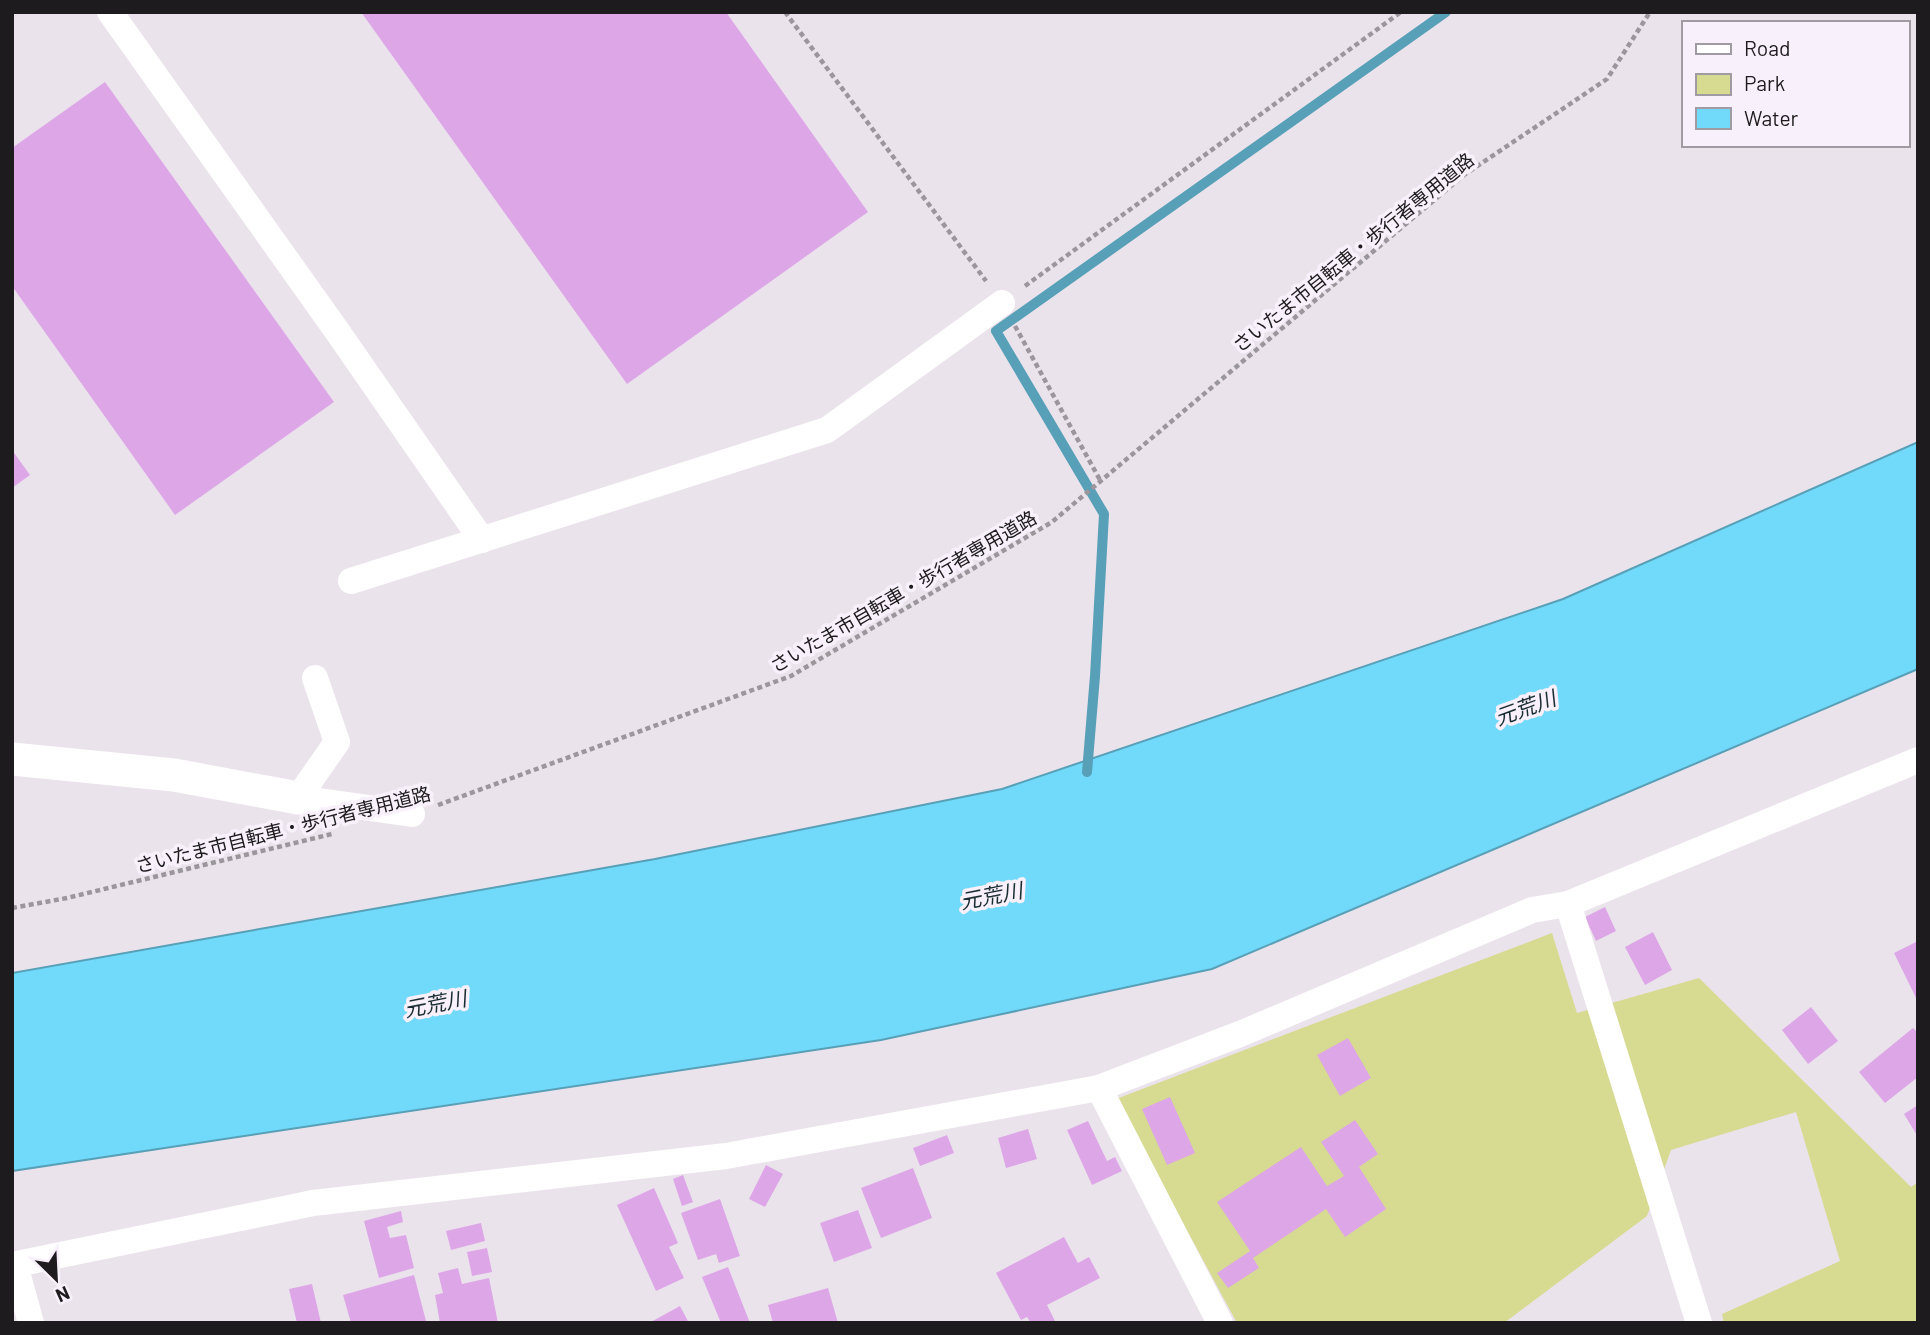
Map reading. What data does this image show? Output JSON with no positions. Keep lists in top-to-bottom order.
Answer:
{
  "streets": {
    "path": ["さいたま市自転車・歩行者専用道路"]
  },
  "water": ["元荒川"],
  "legend": ["Road", "Park", "Water"],
  "north": "bottom right"
}
